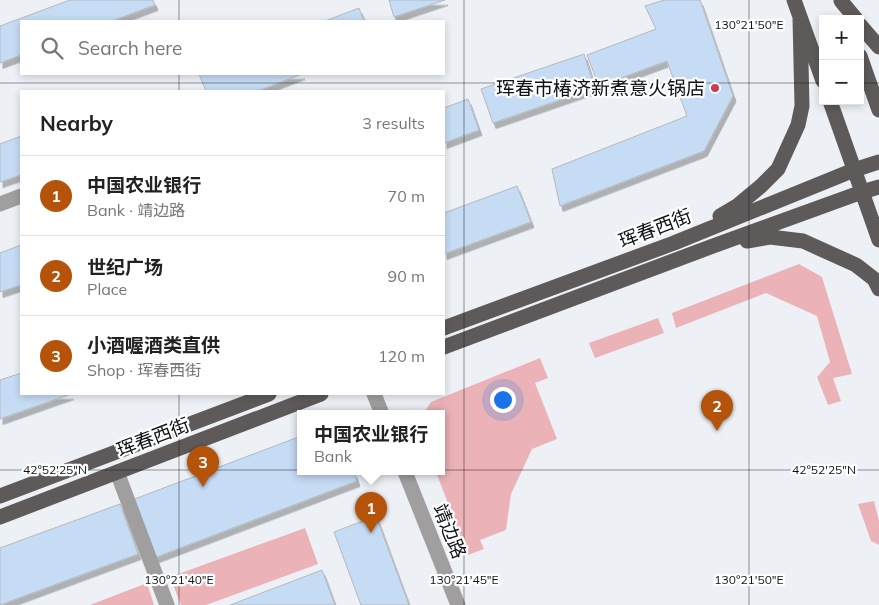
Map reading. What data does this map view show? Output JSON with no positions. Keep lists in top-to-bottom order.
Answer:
{
  "streets": {
    "main road": ["珲春西街"],
    "street": ["靖边路"]
  },
  "places": ["珲春市椿济新煮意火锅店"],
  "page": {
    "map_buttons": ["+", "−"],
    "search": "Search here",
    "heading": ["Nearby", "3 results"],
    "list": [
      {
        "mark": "1",
        "name": "中国农业银行",
        "note": "Bank · 靖边路",
        "value": "70 m"
      },
      {
        "mark": "2",
        "name": "世纪广场",
        "note": "Place",
        "value": "90 m"
      },
      {
        "mark": "3",
        "name": "小酒喔酒类直供",
        "note": "Shop · 珲春西街",
        "value": "120 m"
      }
    ],
    "pins": ["2", "3", "1"],
    "popup": ["中国农业银行", "Bank"]
  },
  "coordinates": [
    "130°21'50\"E",
    "42°52'25\"N",
    "130°21'40\"E",
    "130°21'45\"E"
  ]
}
